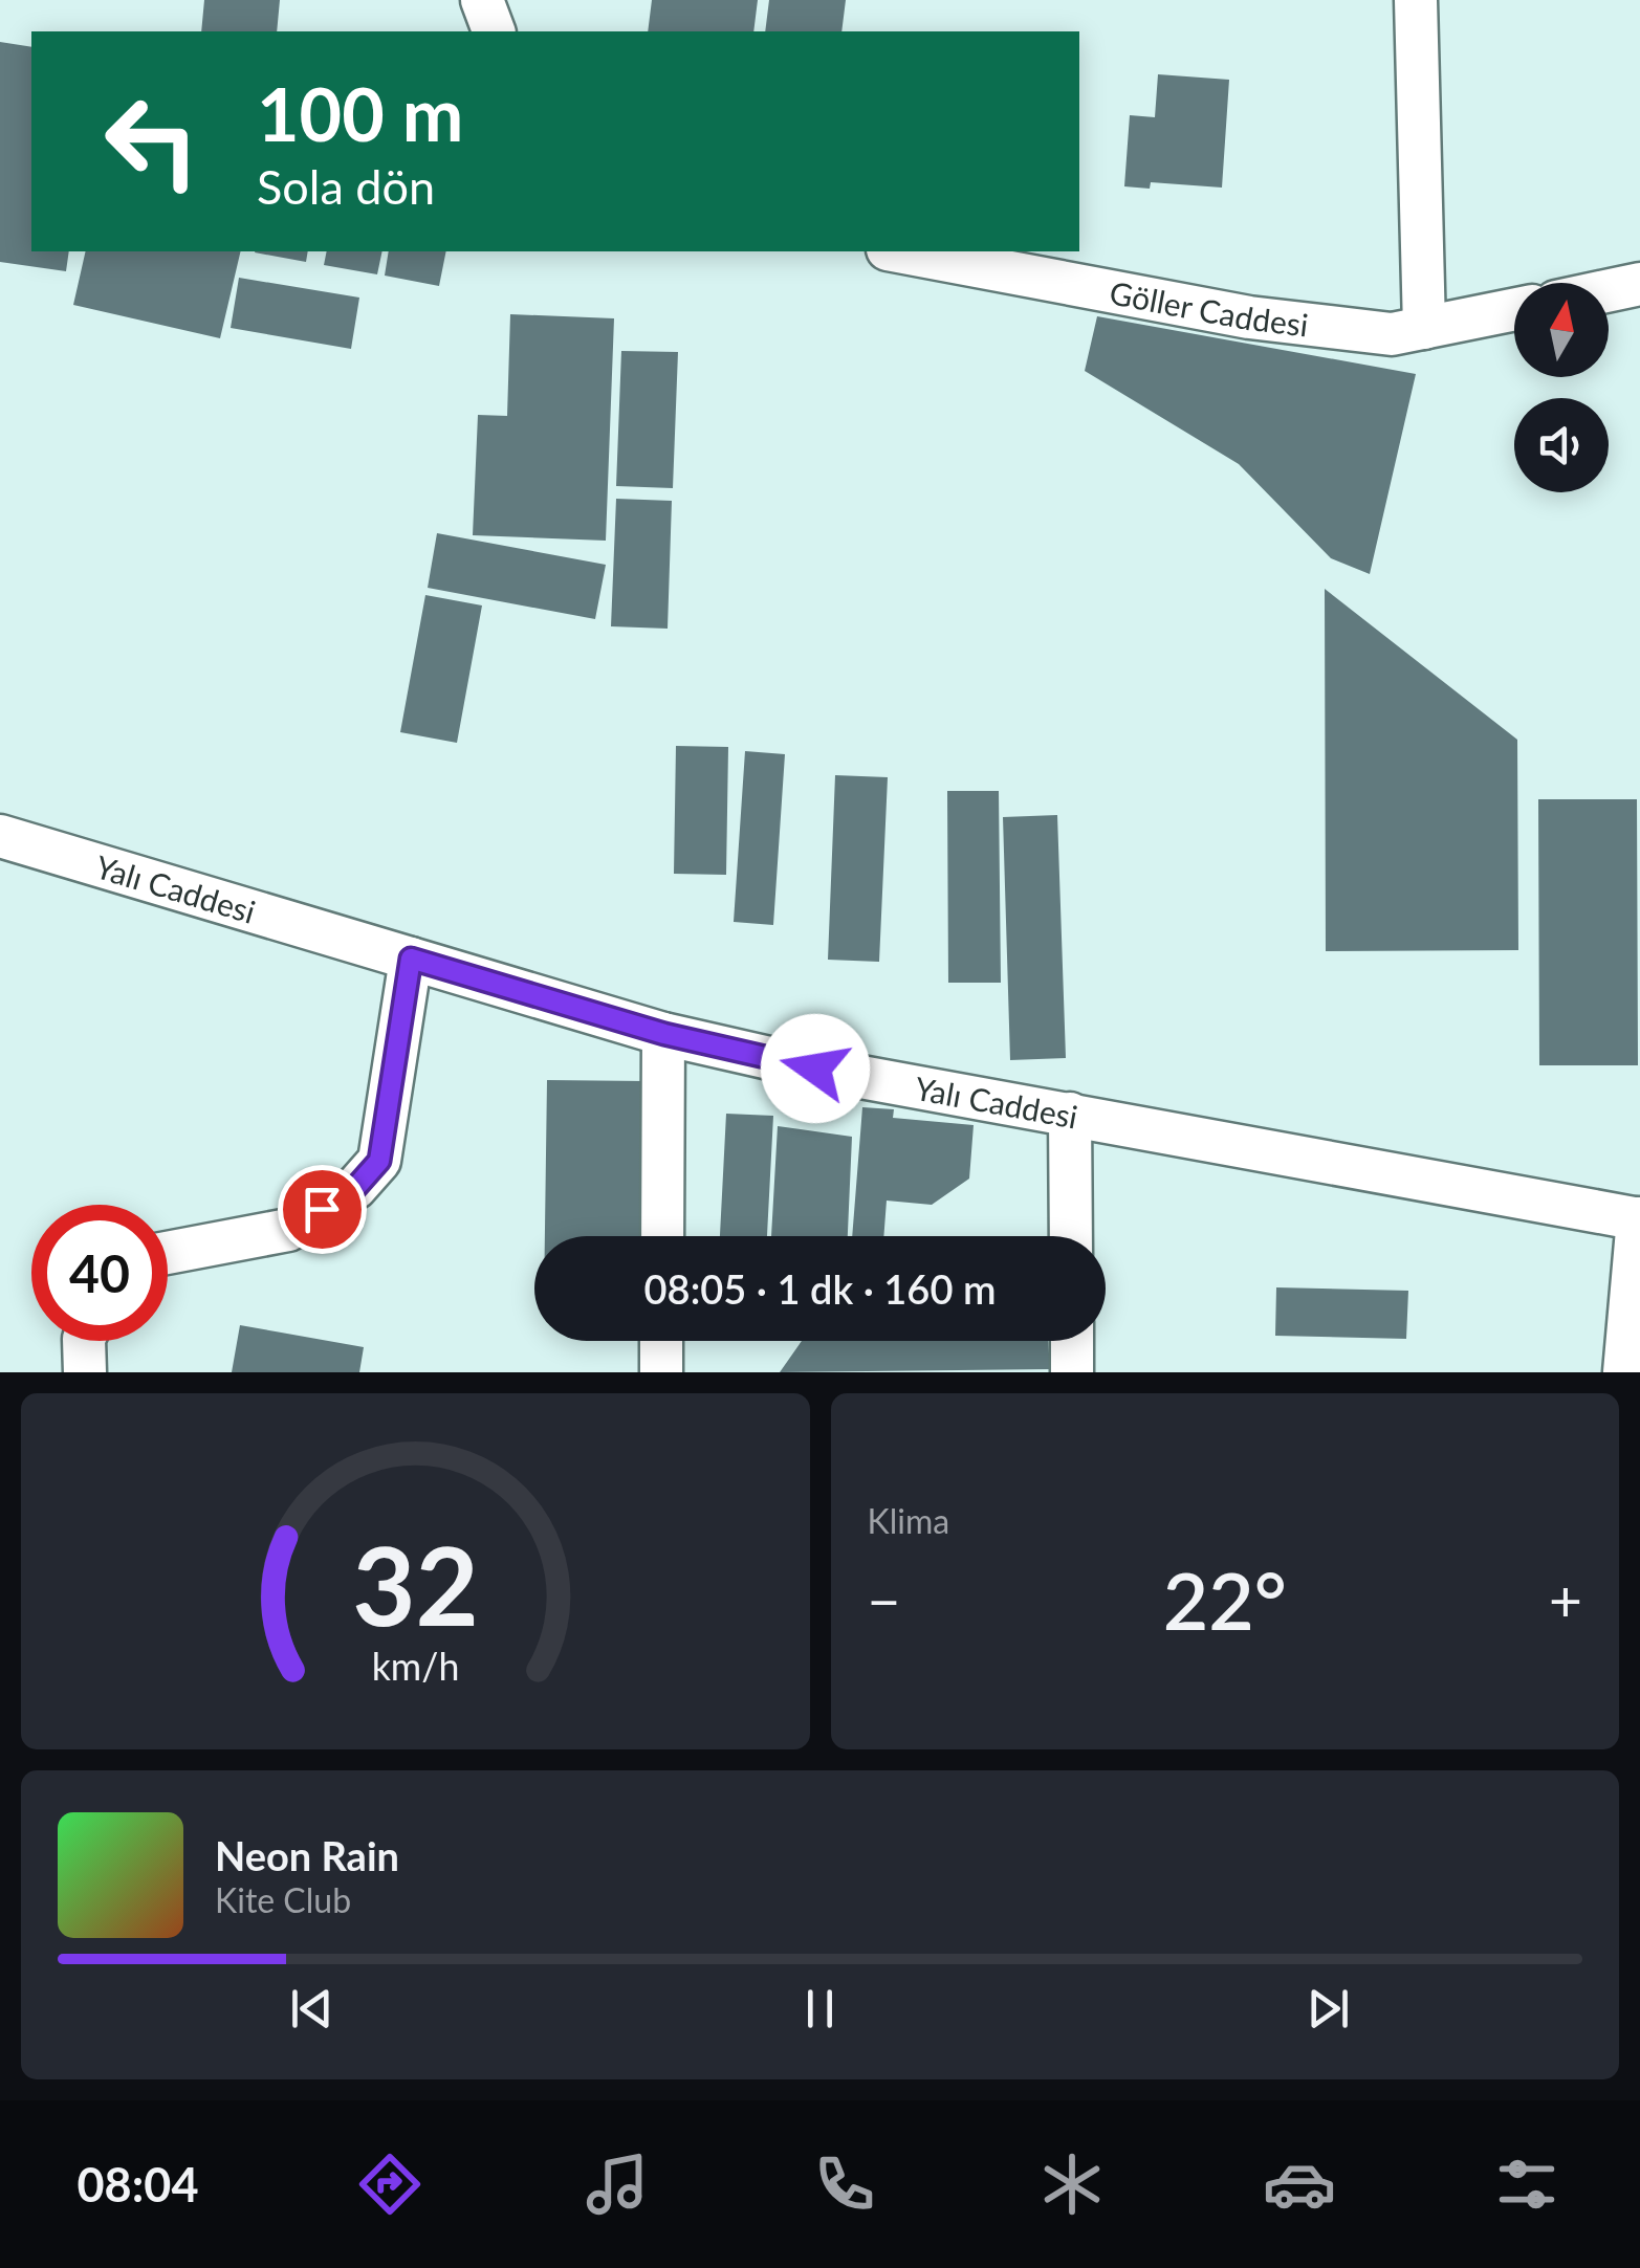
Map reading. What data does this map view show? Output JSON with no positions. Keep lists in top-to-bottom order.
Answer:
{
  "streets": {
    "street": ["Göller Caddesi", "Yalı Caddesi"]
  },
  "north": "top",
  "page": {
    "turn": ["100 m", "Sola dön"],
    "limit": "40",
    "trip": "08:05 · 1 dk · 160 m",
    "tile": "Klima",
    "heat": ["−", "22°", "+"],
    "song": ["Neon Rain", "Kite Club"],
    "tabs": "08:04",
    "gauge": ["32", "km/h"]
  }
}
